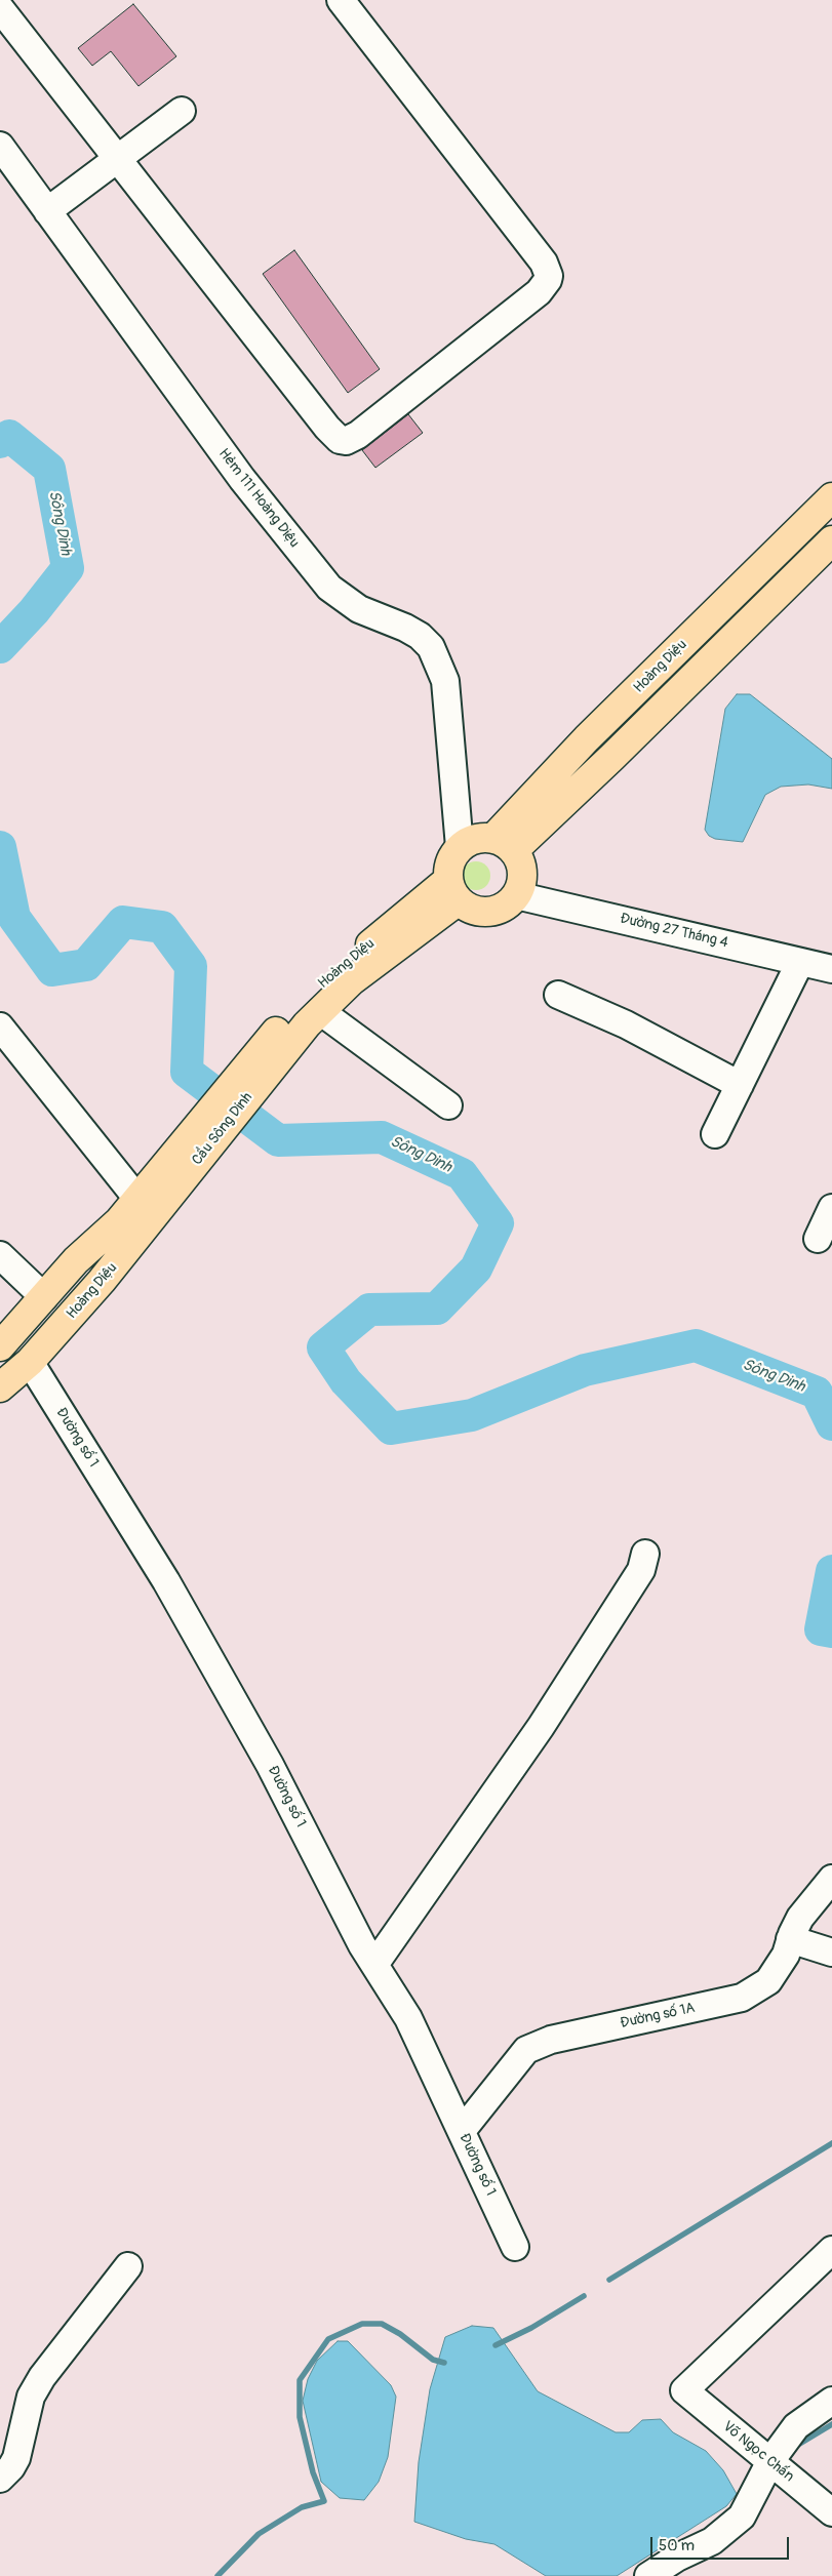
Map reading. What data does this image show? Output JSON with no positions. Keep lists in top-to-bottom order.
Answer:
{
  "streets": {
    "main road": ["Hoàng Diệu", "Cầu Sông Dinh"],
    "street": [
      "Hẻm 111 Hoàng Diệu",
      "Đường 27 Tháng 4",
      "Đường số 1",
      "Đường số 1A",
      "Võ Ngọc Chấn"
    ]
  },
  "crossings": [
    ["Hẻm 111 Hoàng Diệu", "Hoàng Diệu"],
    ["Hẻm 111 Hoàng Diệu", "Đường 27 Tháng 4"],
    ["Hoàng Diệu", "Đường 27 Tháng 4"],
    ["Hoàng Diệu", "Cầu Sông Dinh"],
    ["Hoàng Diệu", "Đường số 1"],
    ["Đường số 1", "Đường số 1A"]
  ],
  "water": ["Sông Dinh"],
  "scale_bar": "50 m"
}
